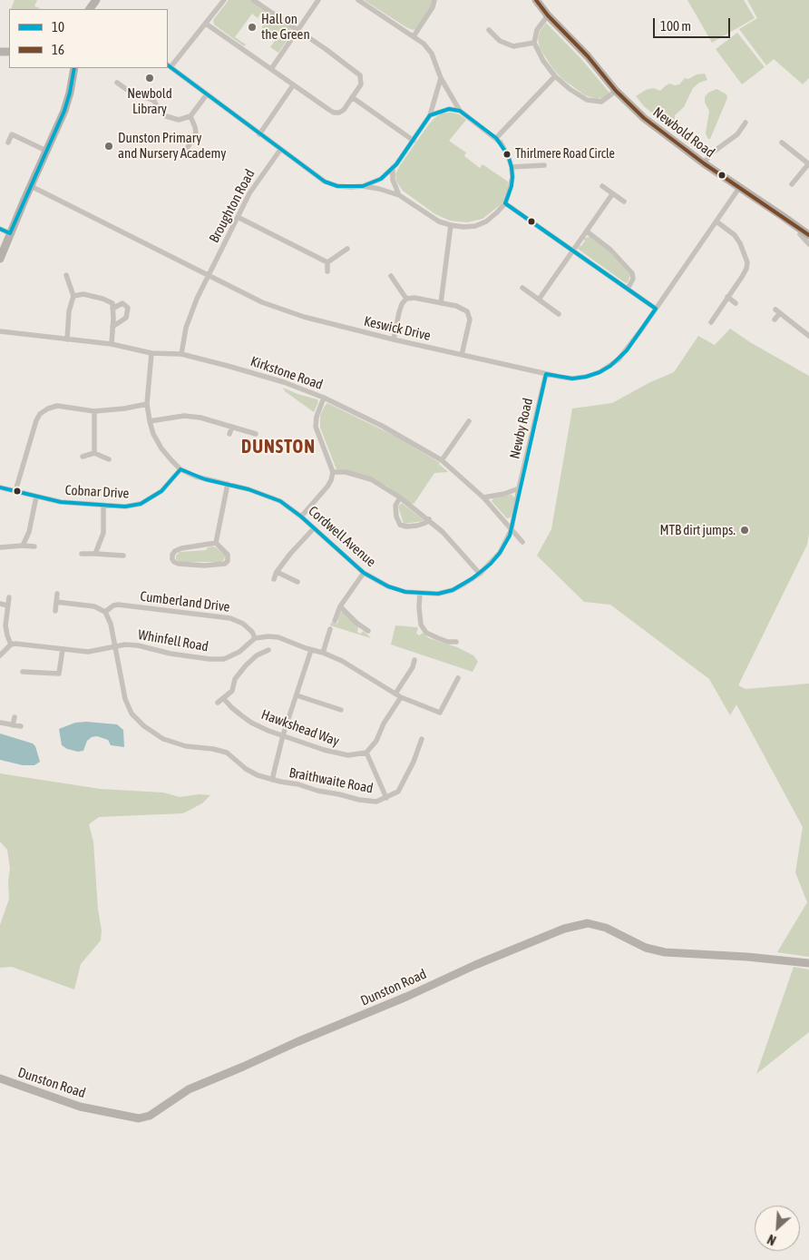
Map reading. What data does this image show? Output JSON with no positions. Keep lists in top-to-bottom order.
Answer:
{
  "streets": {
    "main road": ["Newbold Road", "Dunston Road"],
    "street": [
      "Broughton Road",
      "Keswick Drive",
      "Kirkstone Road",
      "Newby Road",
      "Cobnar Drive",
      "Cordwell Avenue",
      "Cumberland Drive",
      "Whinfell Road",
      "Hawkshead Way",
      "Braithwaite Road"
    ]
  },
  "crossings": [
    ["Newbold Road", "Keswick Drive"],
    ["Broughton Road", "Keswick Drive"],
    ["Keswick Drive", "Newby Road"],
    ["Kirkstone Road", "Newby Road"],
    ["Kirkstone Road", "Cordwell Avenue"],
    ["Newby Road", "Cordwell Avenue"],
    ["Cobnar Drive", "Cordwell Avenue"],
    ["Cumberland Drive", "Whinfell Road"],
    ["Cumberland Drive", "Braithwaite Road"],
    ["Whinfell Road", "Braithwaite Road"]
  ],
  "districts": ["DUNSTON"],
  "places": [
    "Hall on the Green",
    "Newbold Library",
    "Dunston Primary and Nursery Academy",
    "Thirlmere Road Circle",
    "MTB dirt jumps."
  ],
  "lines": ["transit line 16", "transit line 10"],
  "legend": ["10", "16"],
  "scale_bar": "100 m",
  "north": "bottom left"
}
